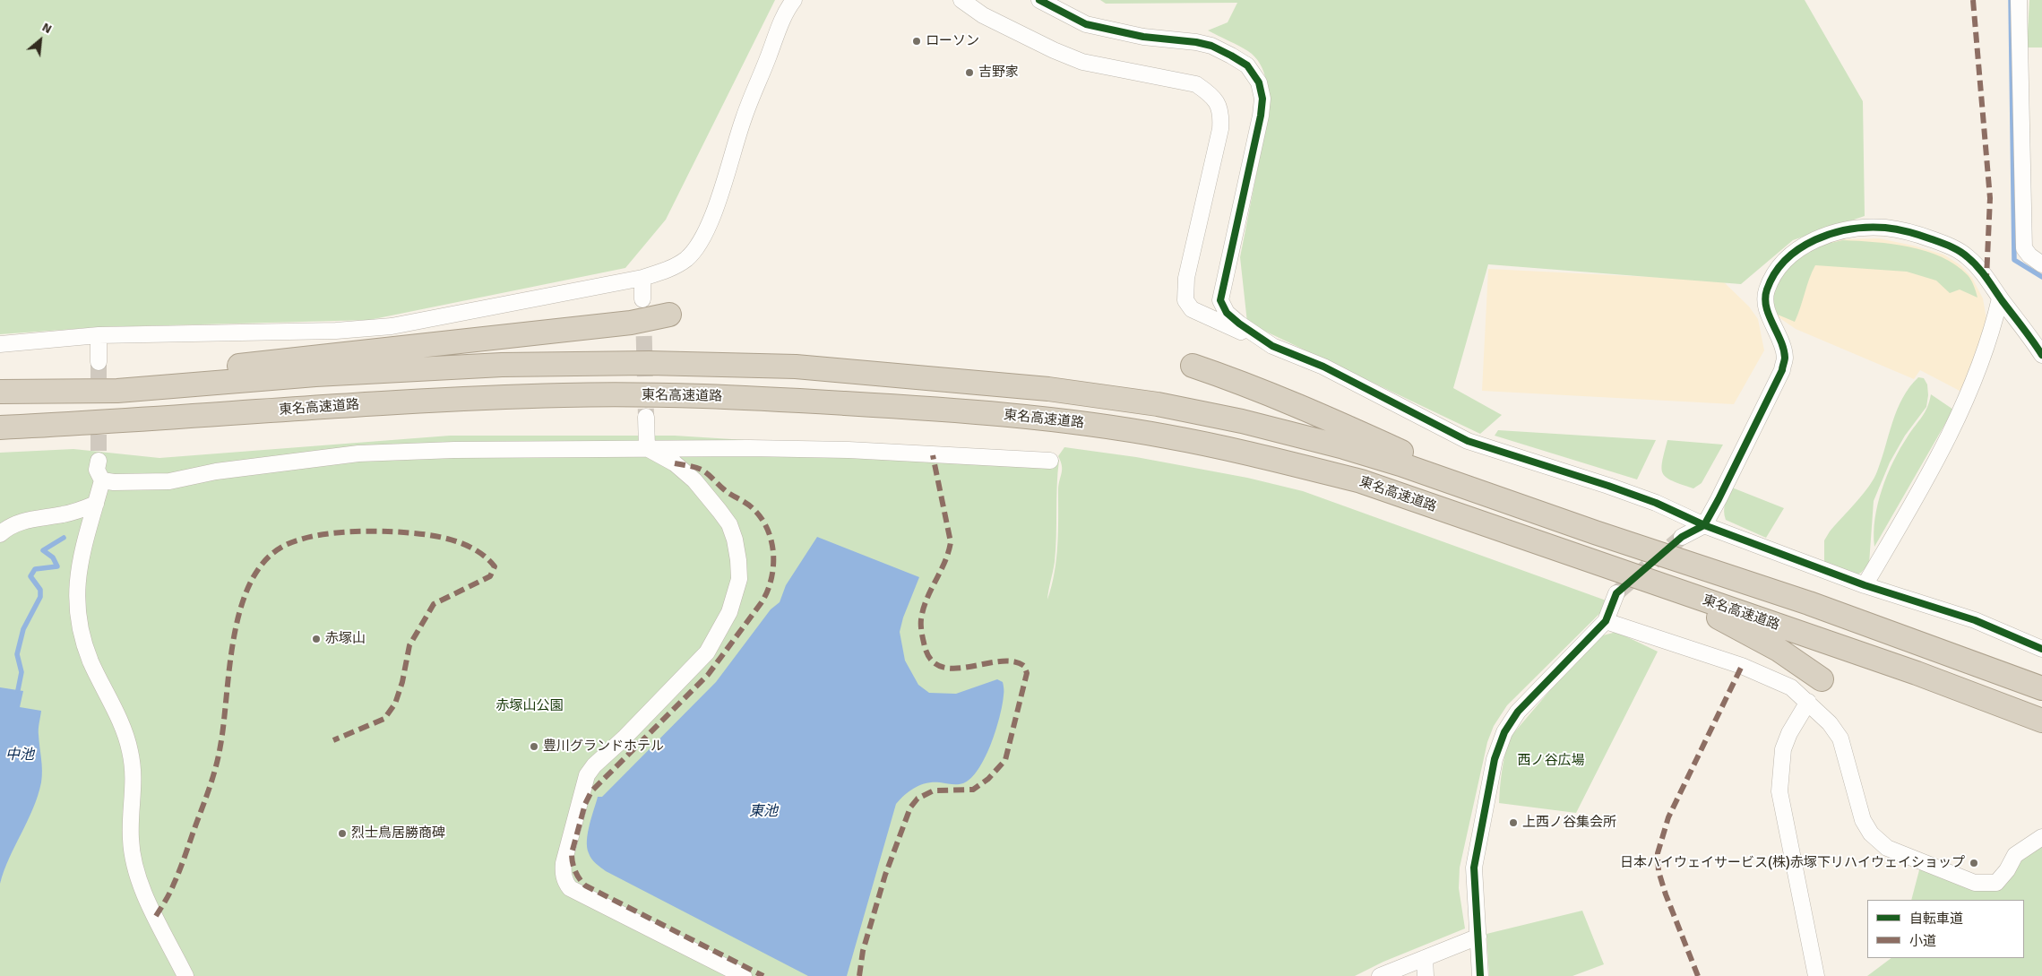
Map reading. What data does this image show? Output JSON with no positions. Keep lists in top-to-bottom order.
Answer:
{
  "streets": {
    "highway": ["東名高速道路"]
  },
  "water": ["中池", "東池"],
  "parks": ["赤塚山公園", "西ノ谷広場"],
  "places": [
    "ローソン",
    "吉野家",
    "赤塚山",
    "豊川グランドホテル",
    "上西ノ谷集会所",
    "烈士鳥居勝商碑",
    "日本ハイウェイサービス(株)赤塚下リハイウェイショップ"
  ],
  "legend": ["自転車道", "小道"],
  "north": "top right"
}
